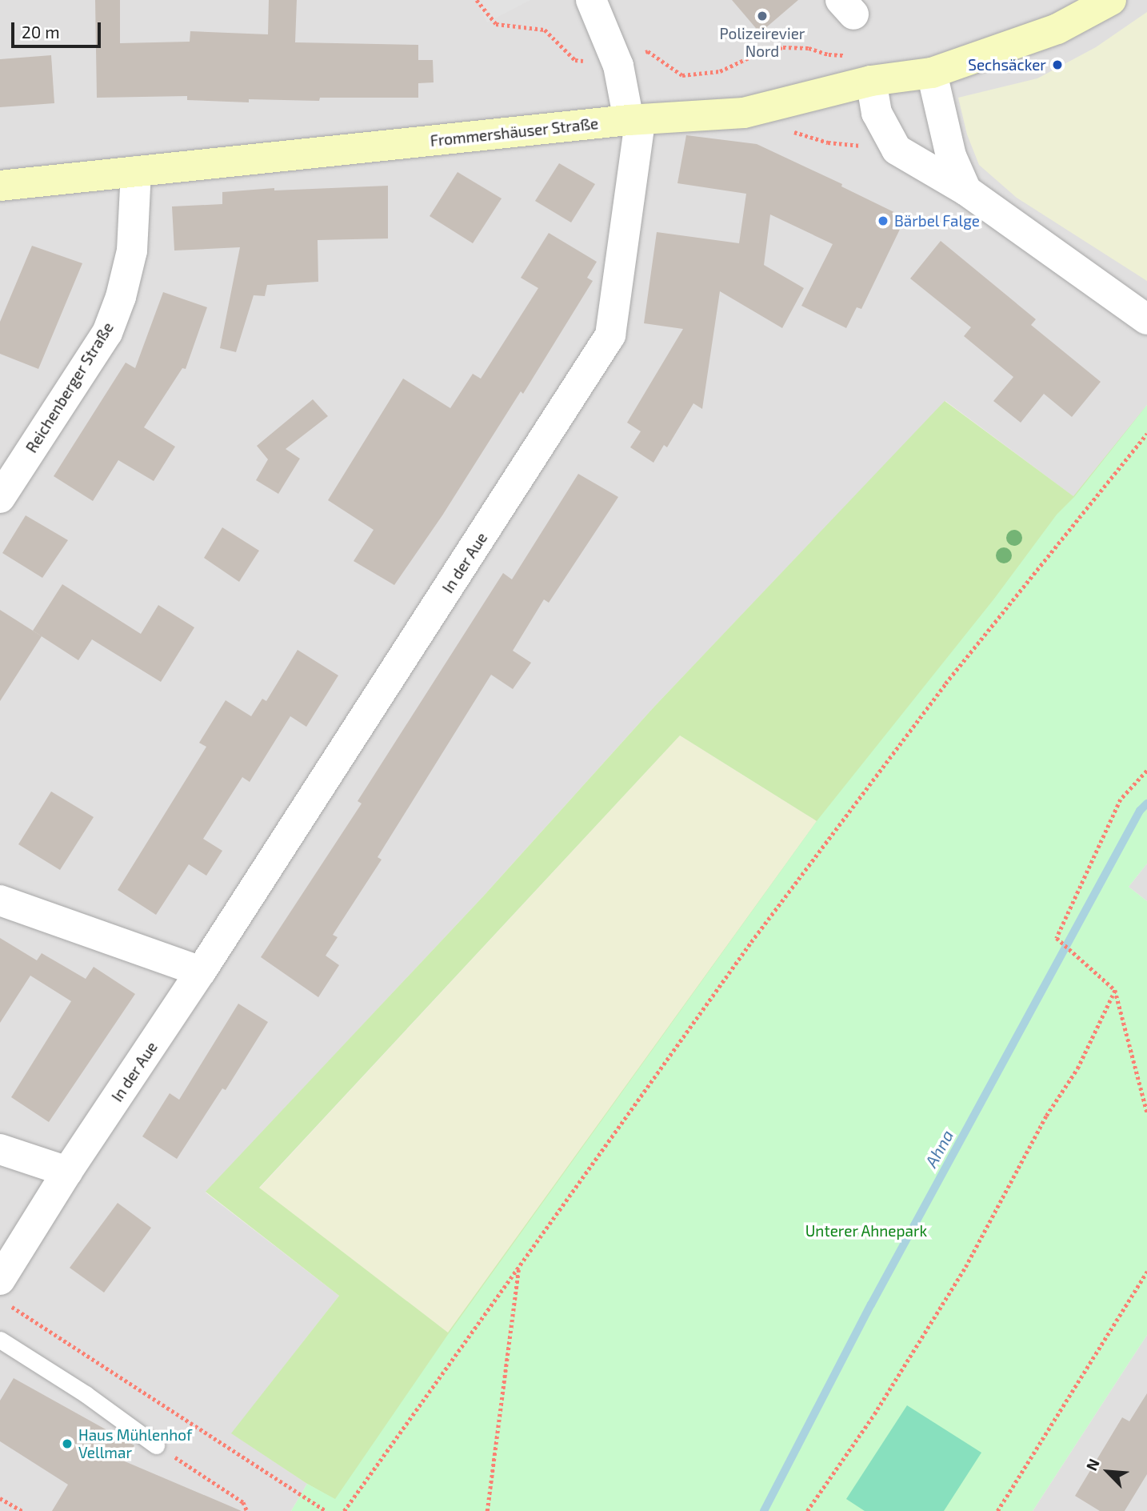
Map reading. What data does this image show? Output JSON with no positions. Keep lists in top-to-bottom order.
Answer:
{
  "streets": {
    "main road": ["Frommershäuser Straße"],
    "street": ["Reichenberger Straße", "In der Aue"]
  },
  "crossings": [
    ["Frommershäuser Straße", "Reichenberger Straße"],
    ["Frommershäuser Straße", "In der Aue"]
  ],
  "water": ["Ahna"],
  "parks": ["Unterer Ahnepark"],
  "places": [
    "Polizeirevier Nord",
    "Sechsäcker",
    "Bärbel Falge",
    "Haus Mühlenhof Vellmar"
  ],
  "scale_bar": "20 m",
  "north": "top left"
}
